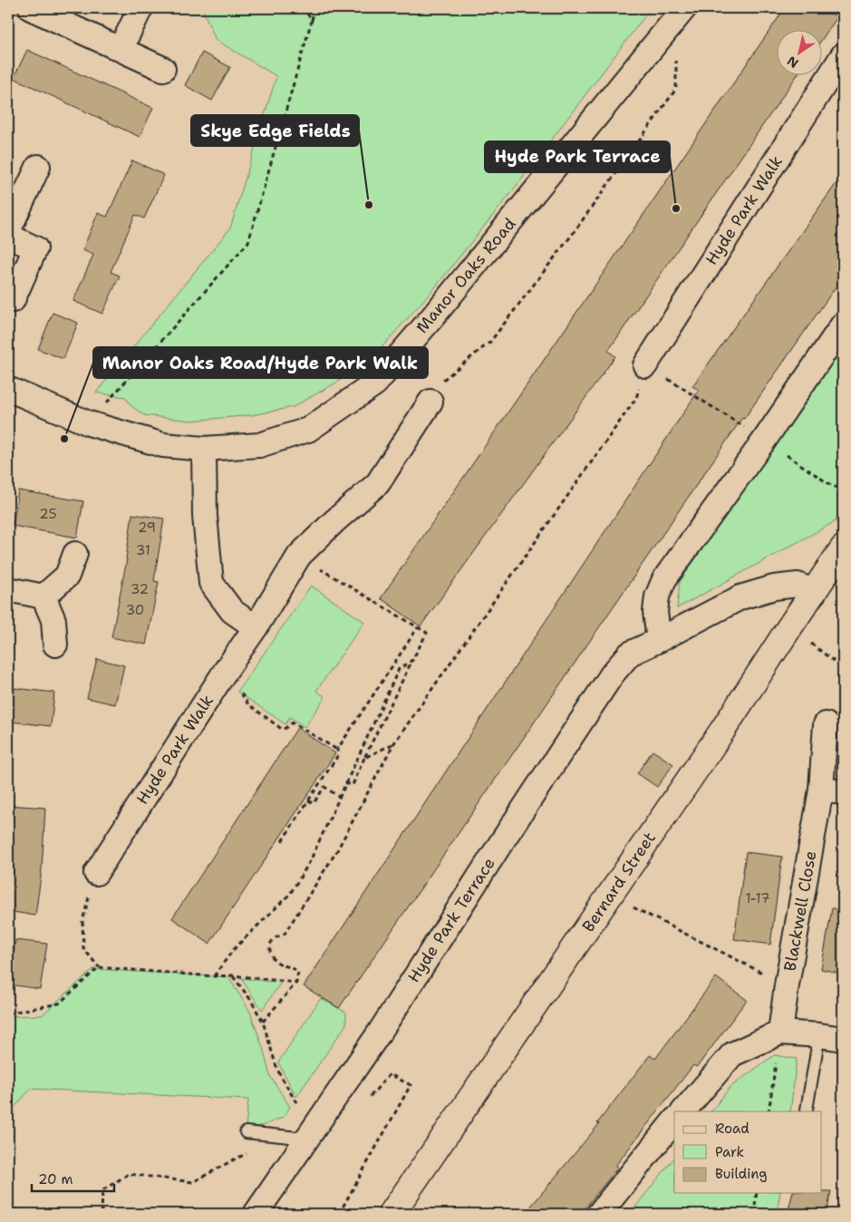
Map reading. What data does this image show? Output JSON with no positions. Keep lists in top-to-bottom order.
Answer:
{
  "streets": {
    "main road": ["Bernard Street"],
    "street": [
      "Hyde Park Walk",
      "Manor Oaks Road",
      "Blackwell Close",
      "Hyde Park Terrace"
    ]
  },
  "crossings": [
    ["Bernard Street", "Hyde Park Terrace"]
  ],
  "places": ["Skye Edge Fields", "Hyde Park Terrace", "Manor Oaks Road/Hyde Park Walk"],
  "house_numbers": [
    "25",
    "29",
    "31",
    "32",
    "30",
    "1-17"
  ],
  "legend": ["Road", "Park", "Building"],
  "scale_bar": "20 m",
  "north": "bottom left"
}
